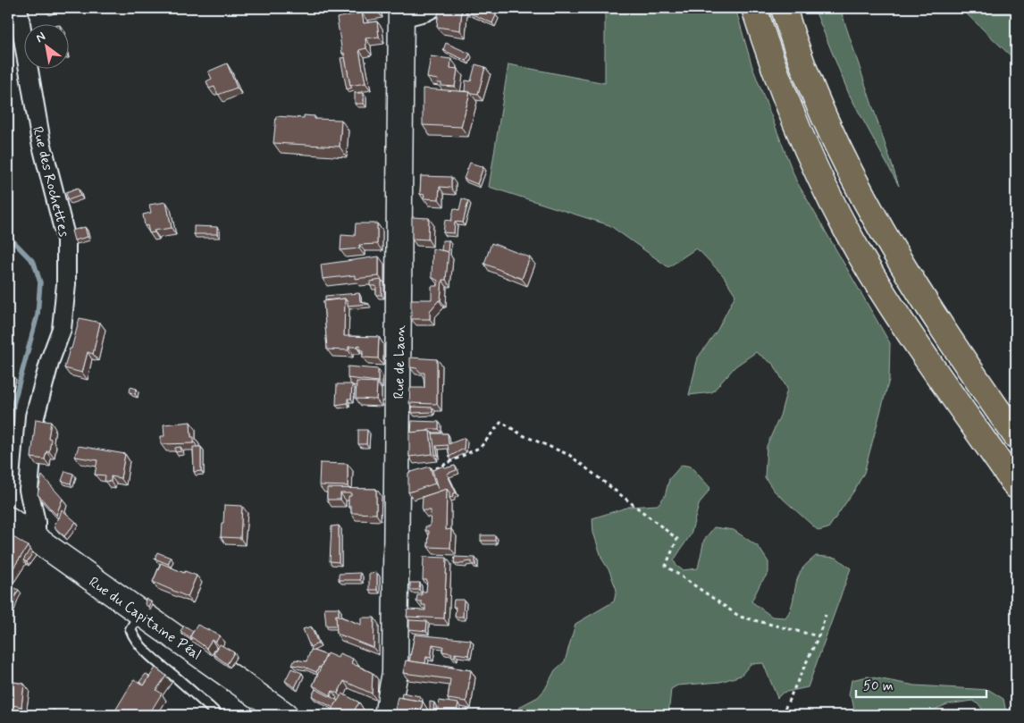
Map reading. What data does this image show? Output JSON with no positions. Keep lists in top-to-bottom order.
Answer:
{
  "streets": {
    "street": ["Rue des Rochettes", "Rue de Laon", "Rue du Capitaine Péal"]
  },
  "crossings": [
    ["Rue des Rochettes", "Rue du Capitaine Péal"]
  ],
  "scale_bar": "50 m",
  "north": "top left"
}
